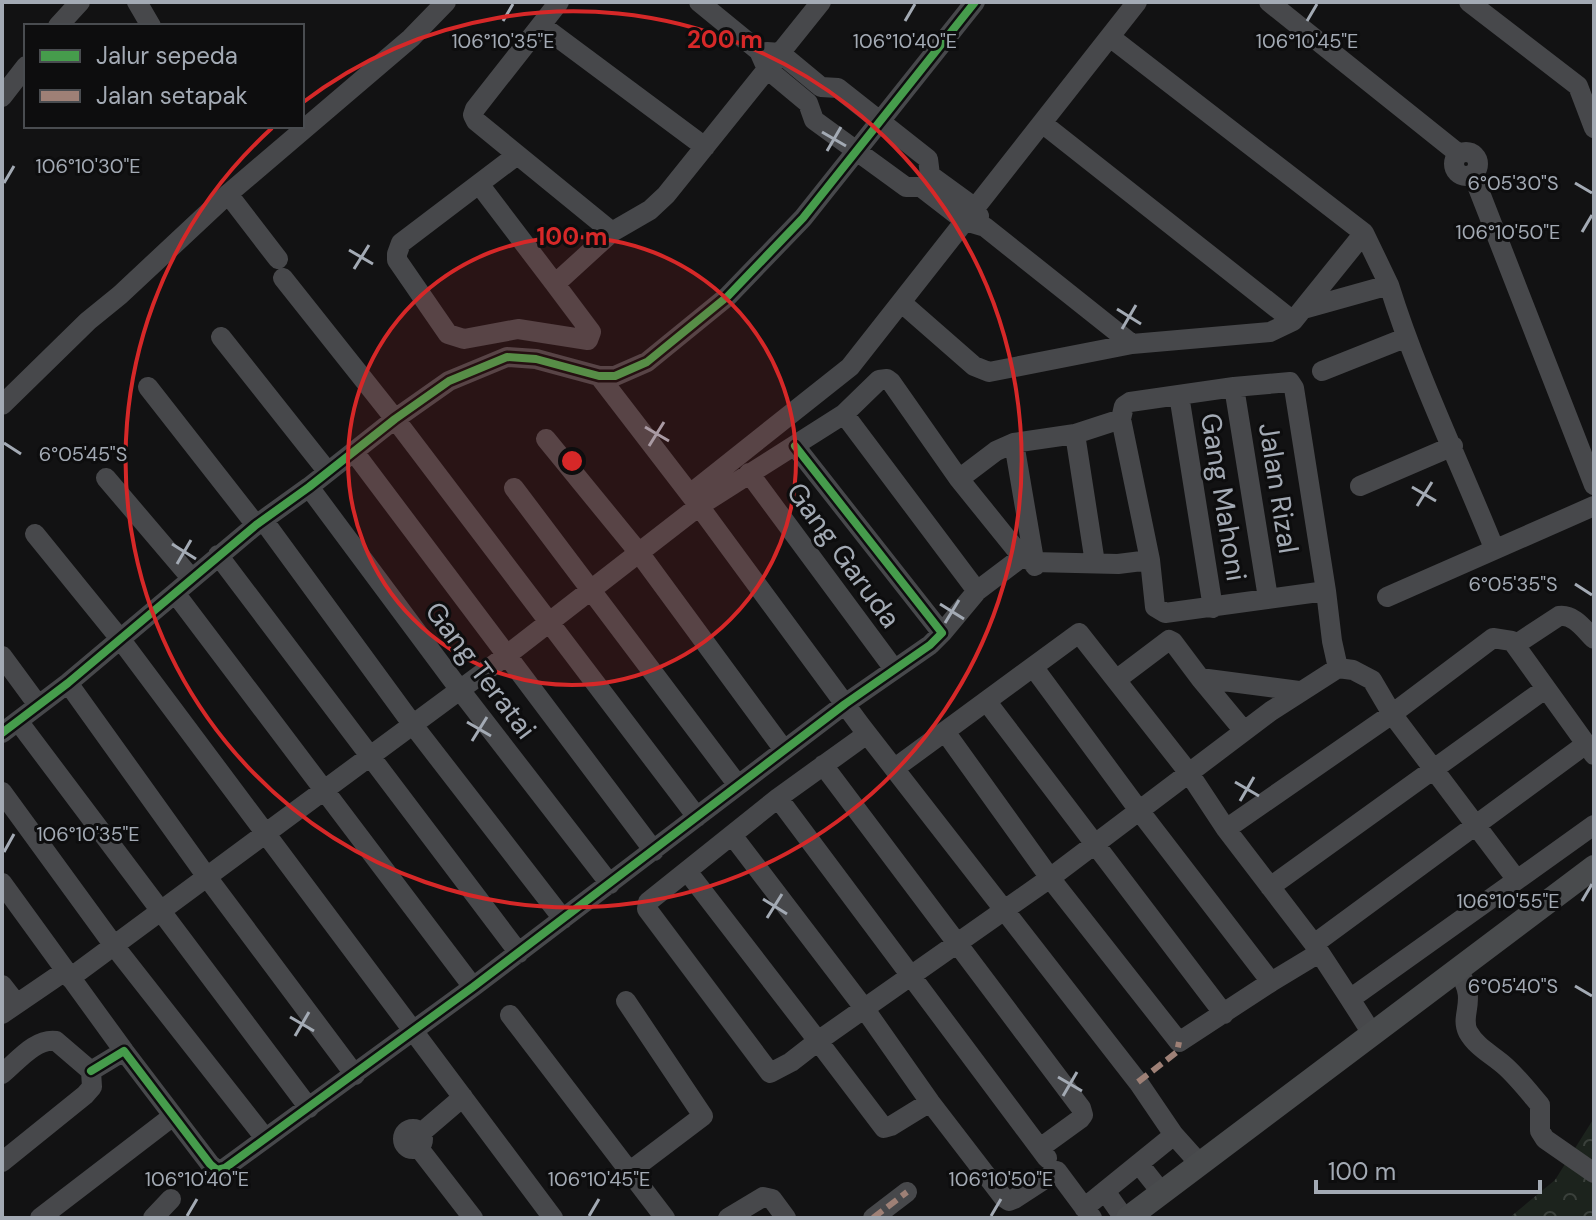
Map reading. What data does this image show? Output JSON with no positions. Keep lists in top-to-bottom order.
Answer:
{
  "streets": {
    "street": [
      "Jalan Rizal",
      "Gang Mahoni",
      "Gang Garuda",
      "Gang Teratai"
    ]
  },
  "legend": ["Jalur sepeda", "Jalan setapak"],
  "scale_bar": "100 m",
  "coordinates": [
    "106°10'35\"E",
    "106°10'40\"E",
    "106°10'45\"E",
    "106°10'30\"E",
    "6°05'30\"S",
    "106°10'50\"E",
    "6°05'45\"S",
    "6°05'35\"S",
    "106°10'55\"E",
    "6°05'40\"S"
  ],
  "rings": ["200 m", "100 m"]
}
